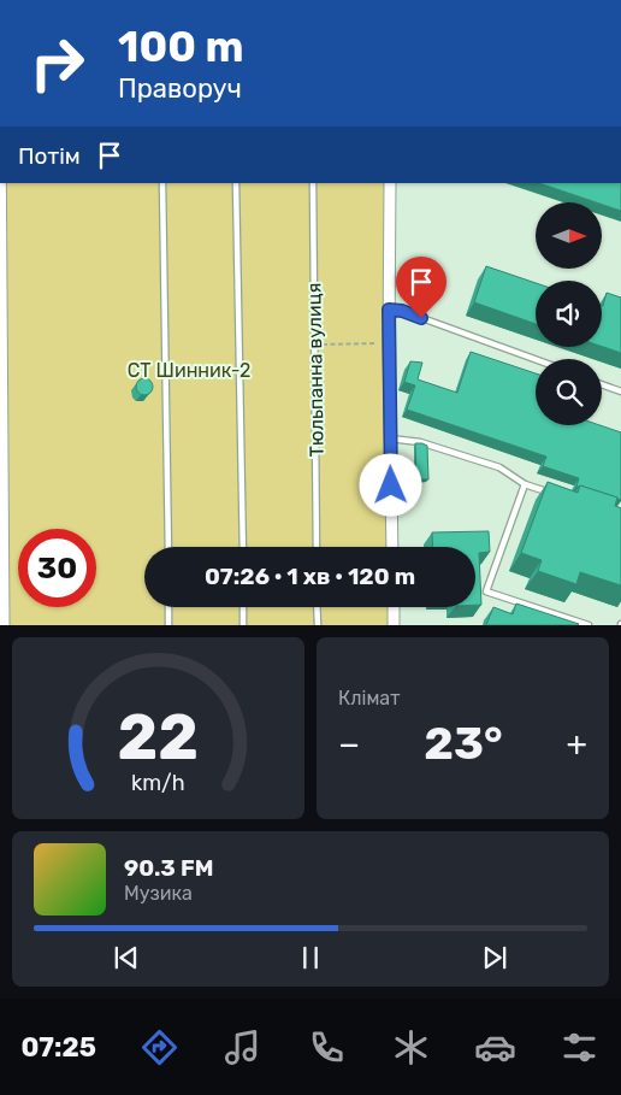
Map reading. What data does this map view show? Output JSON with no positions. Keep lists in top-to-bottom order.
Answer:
{
  "streets": {
    "lane": ["Тюльпанна вулиця"]
  },
  "parks": ["СТ Шинник-2"],
  "north": "right",
  "page": {
    "turn": ["100 m", "Праворуч"],
    "then": "Потім",
    "limit": "30",
    "trip": "07:26 · 1 хв · 120 m",
    "tile": "Клімат",
    "heat": ["−", "23°", "+"],
    "song": ["90.3 FM", "Музика"],
    "tabs": "07:25",
    "gauge": ["22", "km/h"]
  }
}
